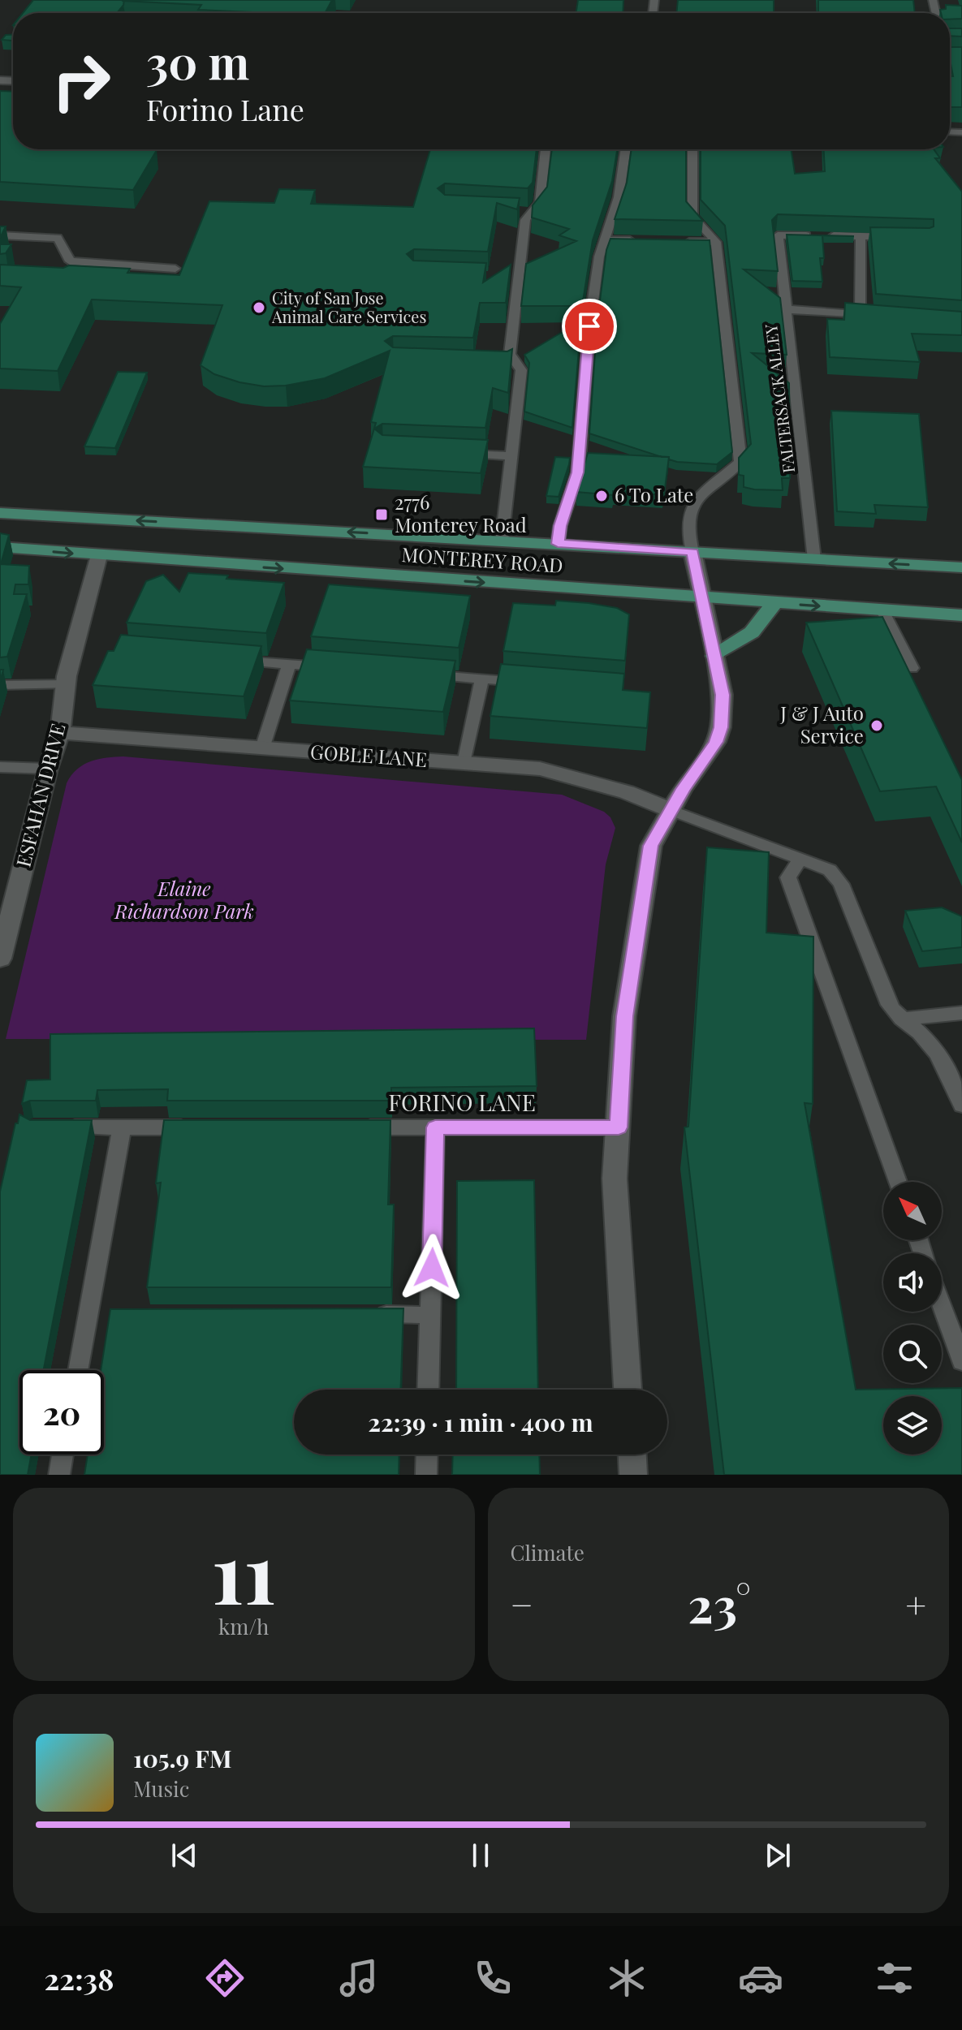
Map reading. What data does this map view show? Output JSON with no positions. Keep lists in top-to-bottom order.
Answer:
{
  "streets": {
    "main road": ["MONTEREY ROAD"],
    "street": ["GOBLE LANE", "ESFAHAN DRIVE"],
    "lane": ["FALTERSACK ALLEY", "FORINO LANE"]
  },
  "crossings": [
    ["FALTERSACK ALLEY", "MONTEREY ROAD"],
    ["MONTEREY ROAD", "ESFAHAN DRIVE"],
    ["GOBLE LANE", "ESFAHAN DRIVE"]
  ],
  "parks": ["Elaine Richardson Park"],
  "places": {
    "other": ["City of San Jose Animal Care Services", "6 To Late", "J & J Auto Service"],
    "transit": ["2776 Monterey Road"]
  },
  "north": "top left",
  "page": {
    "turn": ["30 m", "Forino Lane"],
    "limit": "20",
    "trip": "22:39 · 1 min · 400 m",
    "tile": [
      ["11", "km/h"],
      "Climate"
    ],
    "heat": ["−", "23°", "+"],
    "song": ["105.9 FM", "Music"],
    "tabs": "22:38"
  }
}
